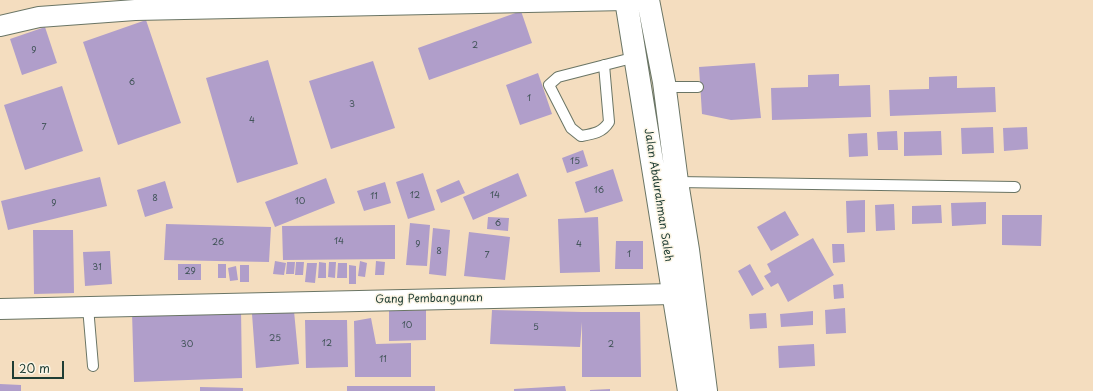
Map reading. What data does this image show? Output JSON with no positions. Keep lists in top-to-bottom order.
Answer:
{
  "streets": {
    "street": ["Jalan Abdurahman Saleh", "Gang Pembangunan"]
  },
  "crossings": [
    ["Jalan Abdurahman Saleh", "Gang Pembangunan"]
  ],
  "house_numbers": [
    "2",
    "9",
    "6",
    "1",
    "3",
    "4",
    "7",
    "15",
    "16",
    "12",
    "14",
    "11",
    "8",
    "10",
    "9",
    "6",
    "14",
    "26",
    "9",
    "4",
    "8",
    "1",
    "7",
    "31",
    "29",
    "10",
    "5",
    "25",
    "12",
    "30",
    "2",
    "11"
  ],
  "scale_bar": "20 m"
}
